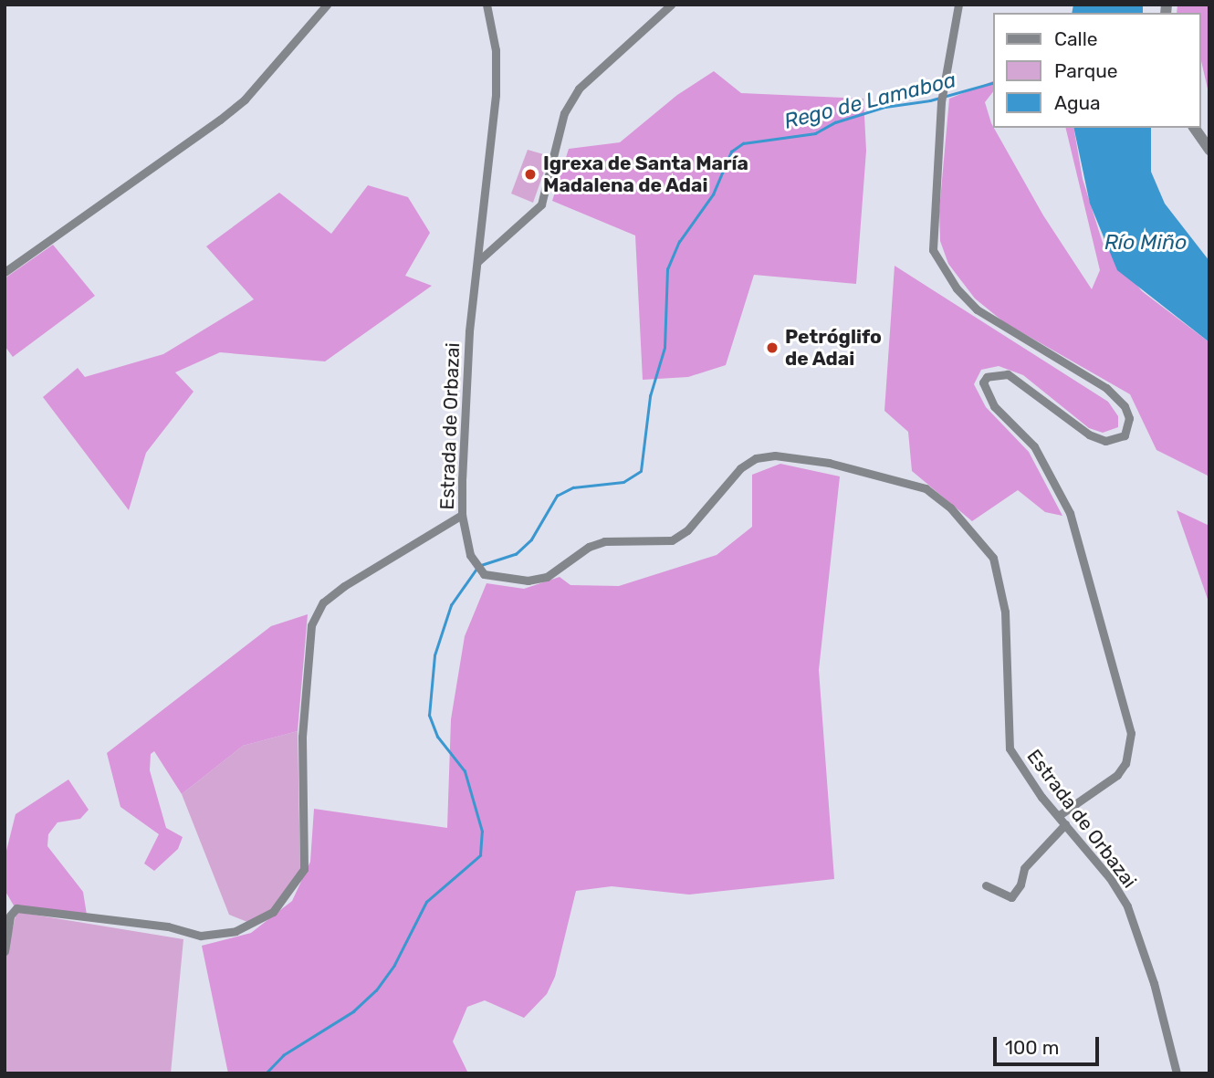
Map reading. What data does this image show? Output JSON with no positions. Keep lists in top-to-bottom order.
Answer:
{
  "streets": {
    "street": ["Estrada de Orbazai"]
  },
  "water": ["Rego de Lamaboa", "Río Miño"],
  "places": ["Igrexa de Santa María Madalena de Adai", "Petróglifo de Adai"],
  "legend": ["Calle", "Parque", "Agua"],
  "scale_bar": "100 m"
}
